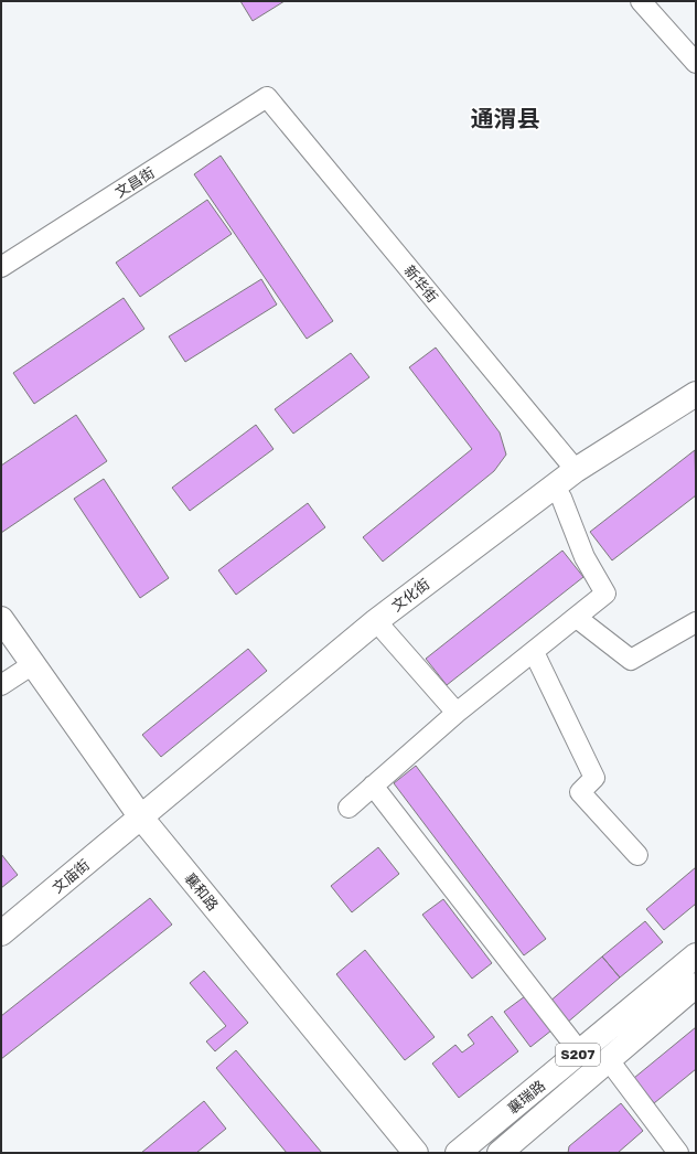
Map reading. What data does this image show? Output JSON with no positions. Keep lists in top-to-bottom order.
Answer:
{
  "streets": {
    "main road": [
      "文化街",
      "文庙街",
      "襄和路",
      "S207",
      "襄瑞路"
    ],
    "street": ["文昌街", "新华街"]
  },
  "crossings": [
    ["文昌街", "新华街"],
    ["新华街", "文化街"],
    ["文化街", "文庙街"],
    ["文化街", "襄和路"],
    ["文庙街", "襄和路"]
  ],
  "districts": ["通渭县"]
}
